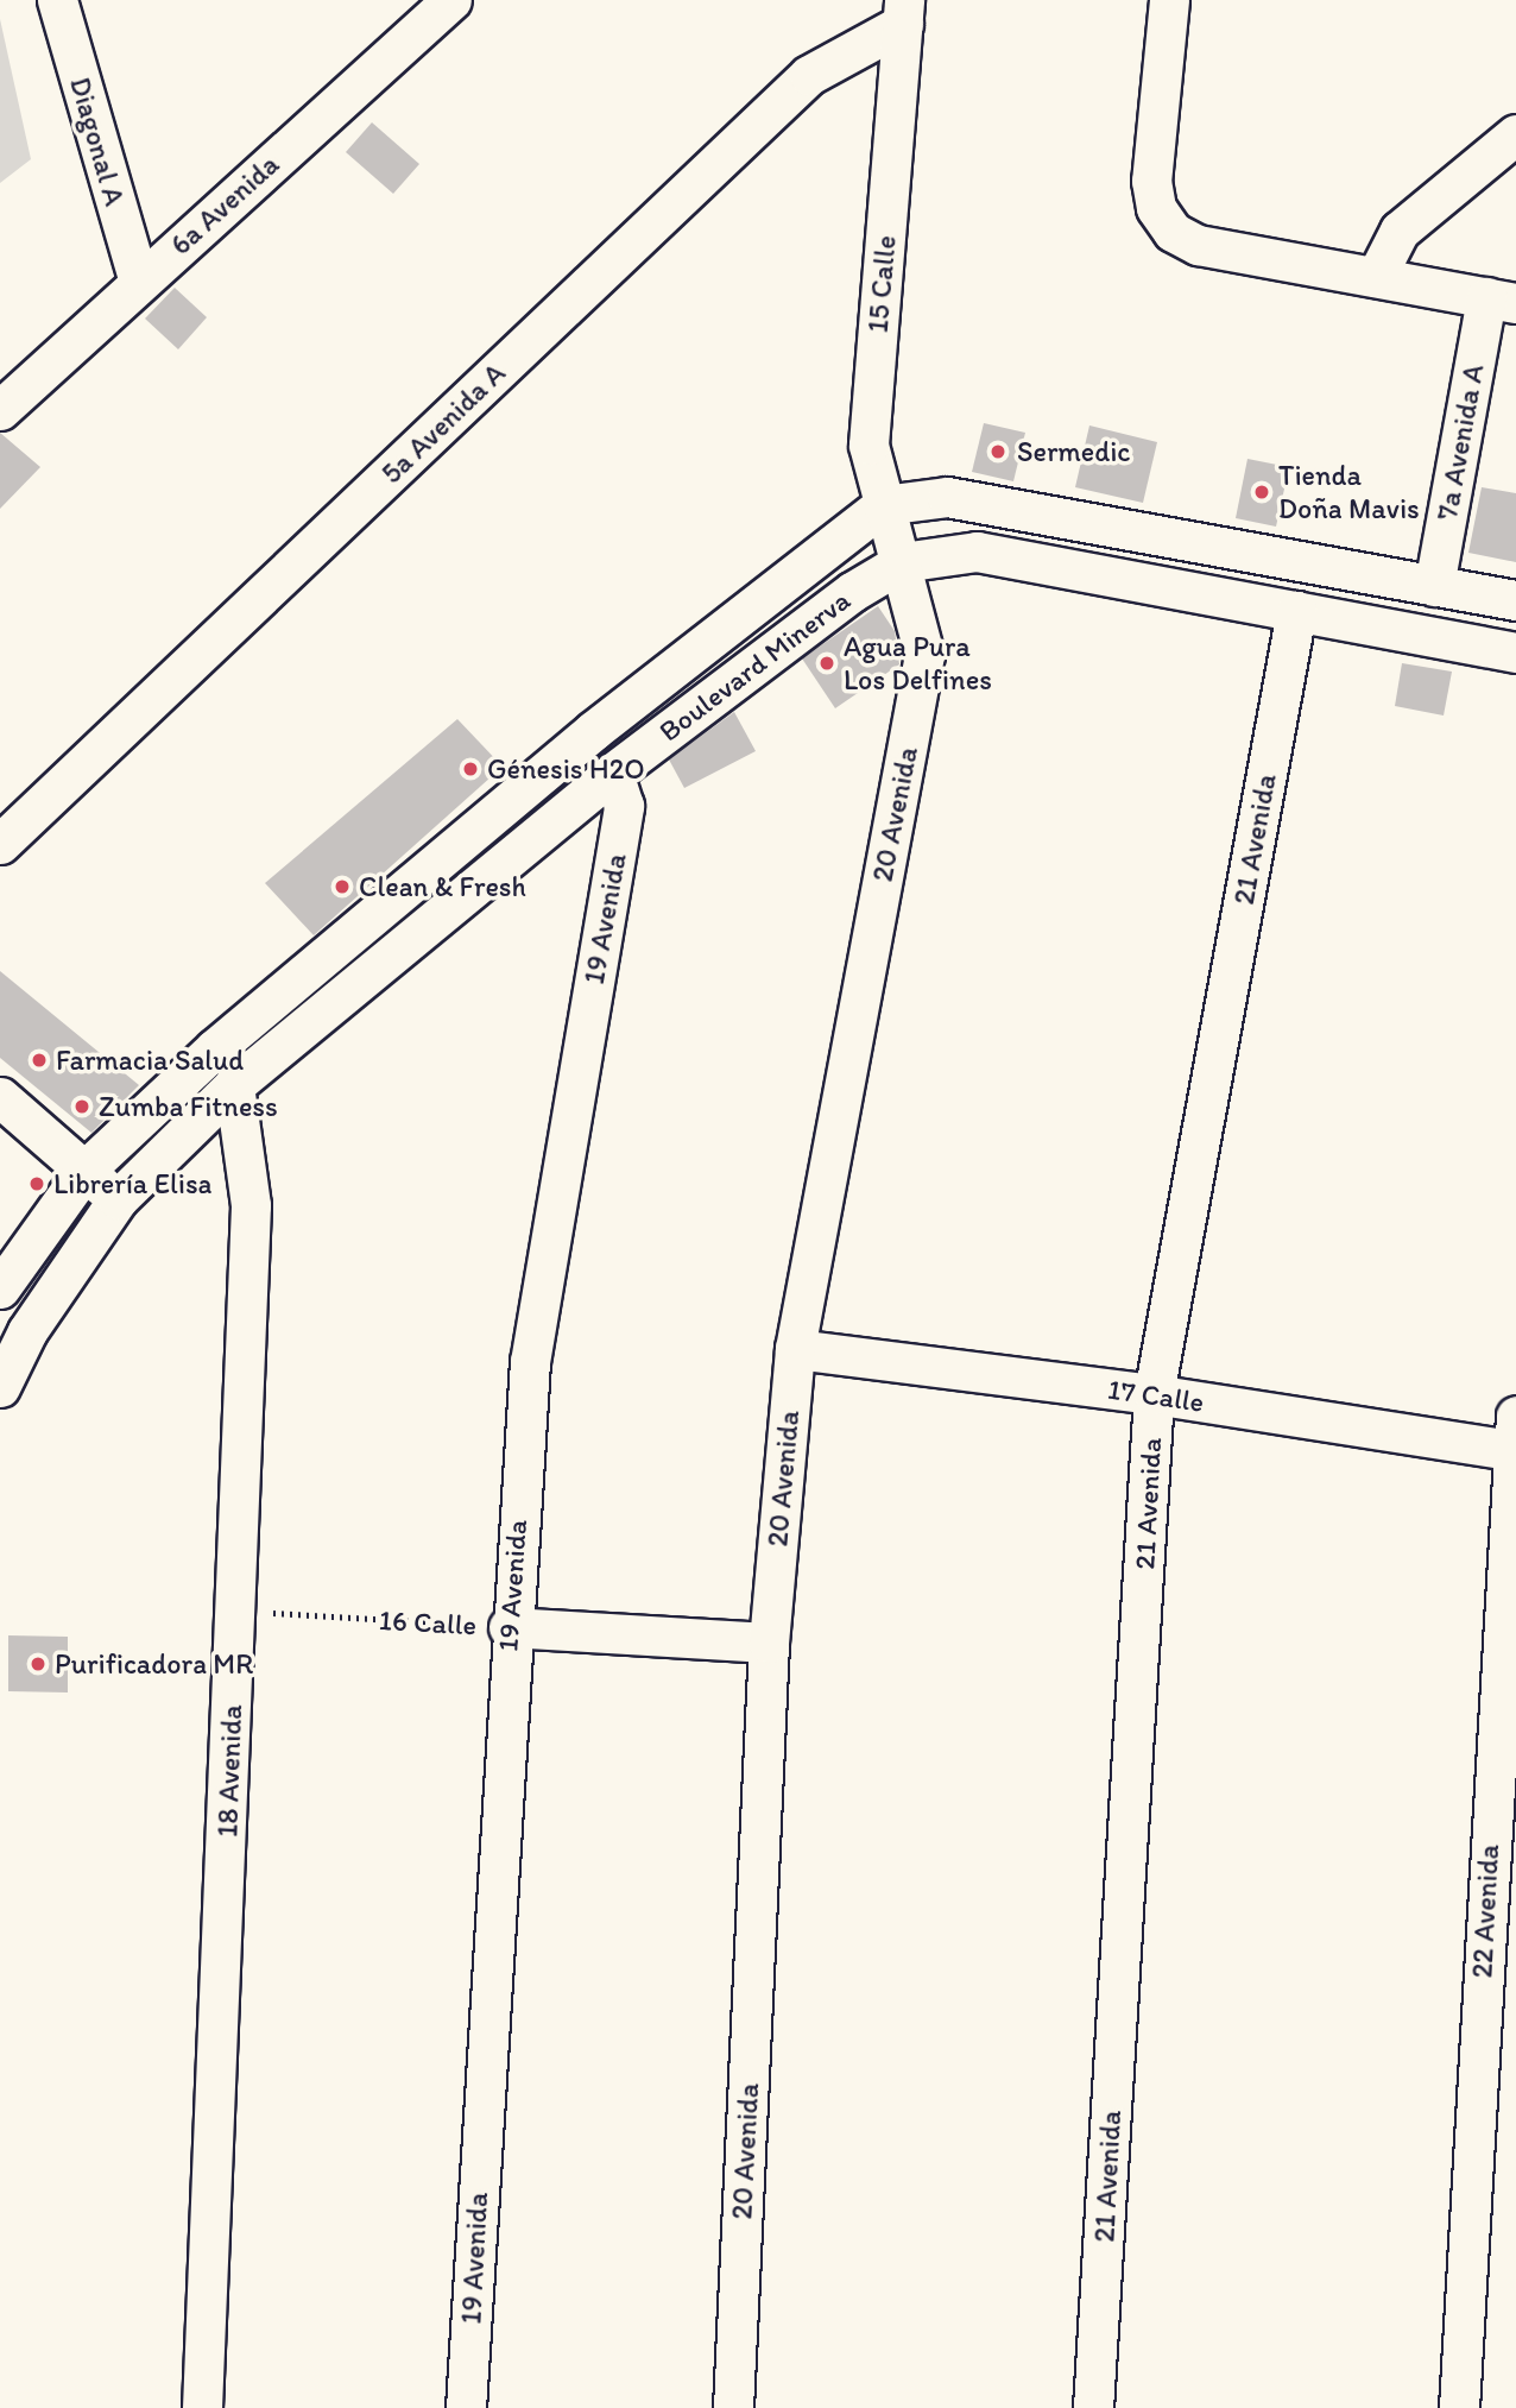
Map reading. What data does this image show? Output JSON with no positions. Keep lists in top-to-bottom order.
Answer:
{
  "streets": {
    "street": [
      "Diagonal A",
      "6a Avenida",
      "15 Calle",
      "5a Avenida A",
      "7a Avenida A",
      "Boulevard Minerva",
      "20 Avenida",
      "21 Avenida",
      "19 Avenida",
      "17 Calle",
      "16 Calle",
      "18 Avenida",
      "22 Avenida"
    ]
  },
  "crossings": [
    ["Diagonal A", "6a Avenida"],
    ["15 Calle", "5a Avenida A"],
    ["15 Calle", "Boulevard Minerva"],
    ["15 Calle", "20 Avenida"],
    ["Boulevard Minerva", "20 Avenida"],
    ["Boulevard Minerva", "21 Avenida"],
    ["Boulevard Minerva", "19 Avenida"],
    ["Boulevard Minerva", "18 Avenida"],
    ["20 Avenida", "17 Calle"],
    ["20 Avenida", "16 Calle"],
    ["21 Avenida", "17 Calle"],
    ["19 Avenida", "16 Calle"],
    ["17 Calle", "22 Avenida"],
    ["16 Calle", "18 Avenida"]
  ],
  "places": [
    "Sermedic",
    "Tienda Doña Mavis",
    "Agua Pura Los Delfines",
    "Génesis H2O",
    "Clean & Fresh",
    "Farmacia Salud",
    "Zumba Fitness",
    "Librería Elisa",
    "Purificadora MR"
  ]
}
